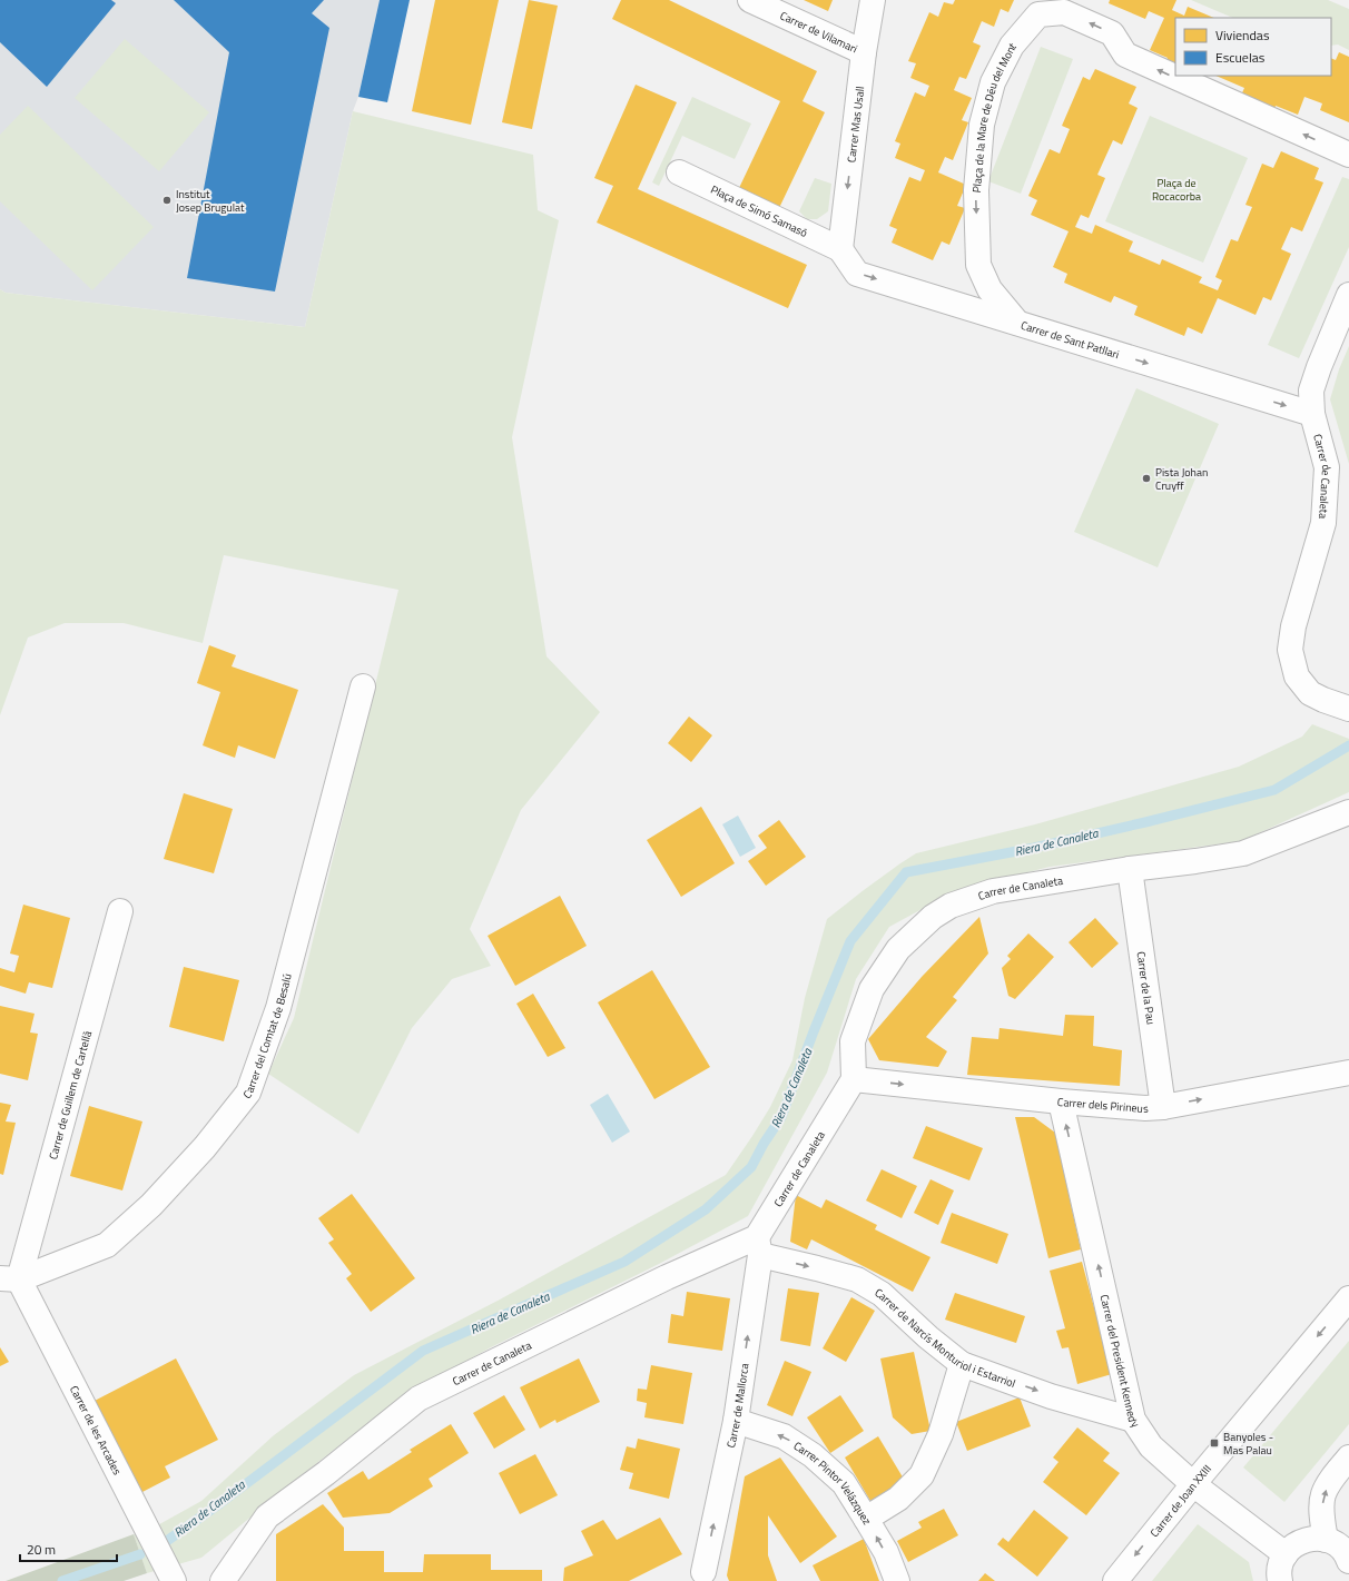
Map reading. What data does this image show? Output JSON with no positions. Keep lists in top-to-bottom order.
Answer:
{
  "streets": {
    "street": [
      "Carrer de Vilamari",
      "Plaça de la Mare de Déu del Mont",
      "Carrer Mas Usall",
      "Plaça de Simó Samasó",
      "Carrer de Sant Patllari",
      "Carrer de Canaleta",
      "Carrer de la Pau",
      "Carrer del Comtat de Besalú",
      "Carrer de Guillem de Cartellà",
      "Carrer dels Pirineus",
      "Carrer de Narcís Monturiol i Estarriol",
      "Carrer del President Kennedy",
      "Carrer de Mallorca",
      "Carrer de les Arcades",
      "Carrer Pintor Velázquez",
      "Carrer de Joan XXIII"
    ]
  },
  "crossings": [
    ["Carrer de Vilamari", "Carrer Mas Usall"],
    ["Plaça de la Mare de Déu del Mont", "Carrer de Sant Patllari"],
    ["Carrer Mas Usall", "Plaça de Simó Samasó"],
    ["Carrer Mas Usall", "Carrer de Sant Patllari"],
    ["Plaça de Simó Samasó", "Carrer de Sant Patllari"],
    ["Carrer de Sant Patllari", "Carrer de Canaleta"],
    ["Carrer de Canaleta", "Carrer de la Pau"],
    ["Carrer de Canaleta", "Carrer dels Pirineus"],
    ["Carrer de Canaleta", "Carrer de Narcís Monturiol i Estarriol"],
    ["Carrer de Canaleta", "Carrer de Mallorca"],
    ["Carrer de la Pau", "Carrer dels Pirineus"],
    ["Carrer del Comtat de Besalú", "Carrer de Guillem de Cartellà"],
    ["Carrer del Comtat de Besalú", "Carrer de les Arcades"],
    ["Carrer de Guillem de Cartellà", "Carrer de les Arcades"],
    ["Carrer dels Pirineus", "Carrer del President Kennedy"],
    ["Carrer de Narcís Monturiol i Estarriol", "Carrer del President Kennedy"],
    ["Carrer de Narcís Monturiol i Estarriol", "Carrer de Mallorca"],
    ["Carrer del President Kennedy", "Carrer de Joan XXIII"],
    ["Carrer de Mallorca", "Carrer Pintor Velázquez"]
  ],
  "one_way": [
    "Carrer Mas Usall",
    "Carrer de Sant Patllari",
    "Carrer dels Pirineus",
    "Carrer de Narcís Monturiol i Estarriol",
    "Carrer del President Kennedy",
    "Carrer de Mallorca",
    "Carrer Pintor Velázquez",
    "Carrer de Joan XXIII"
  ],
  "water": ["Riera de Canaleta"],
  "parks": ["Plaça de Rocacorba"],
  "places": {
    "other": ["Institut Josep Brugulat", "Pista Johan Cruyff"],
    "transit": ["Banyoles - Mas Palau"]
  },
  "legend": ["Viviendas", "Escuelas"],
  "scale_bar": "20 m"
}
